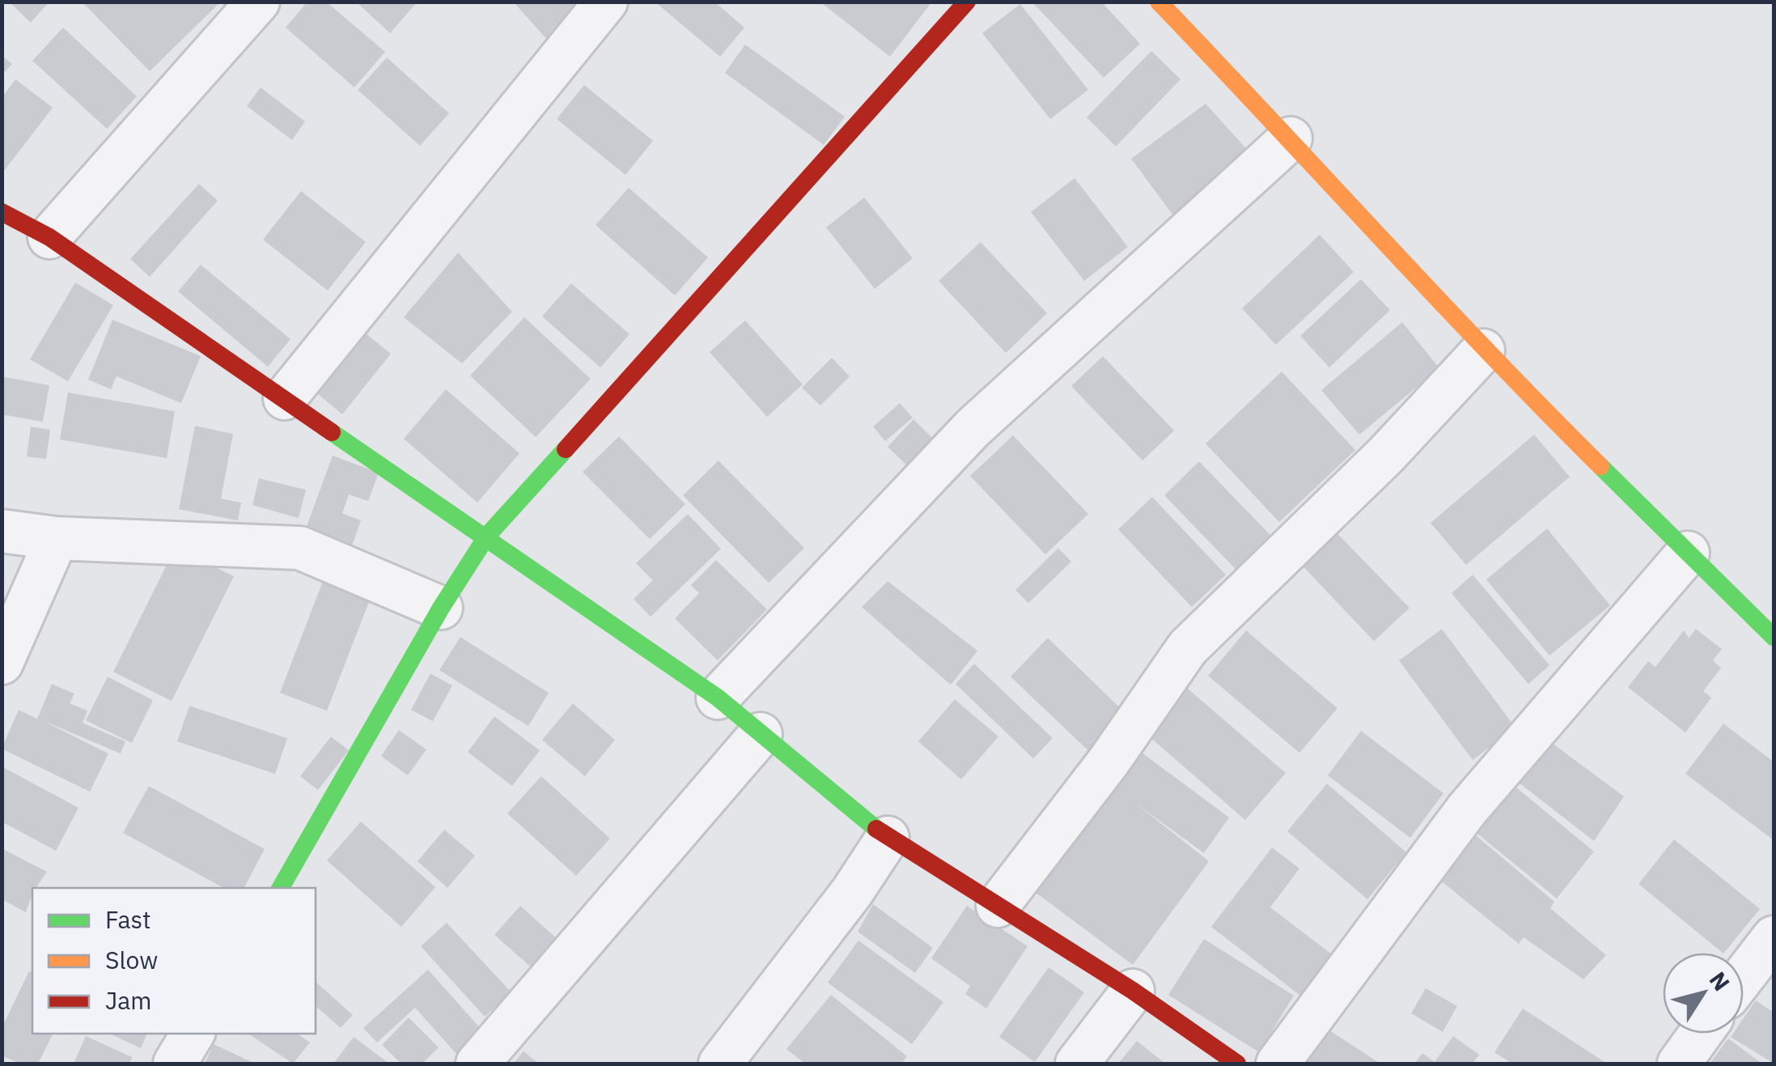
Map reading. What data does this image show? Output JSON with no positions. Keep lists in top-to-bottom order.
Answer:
{
  "legend": ["Fast", "Slow", "Jam"],
  "north": "top right"
}
